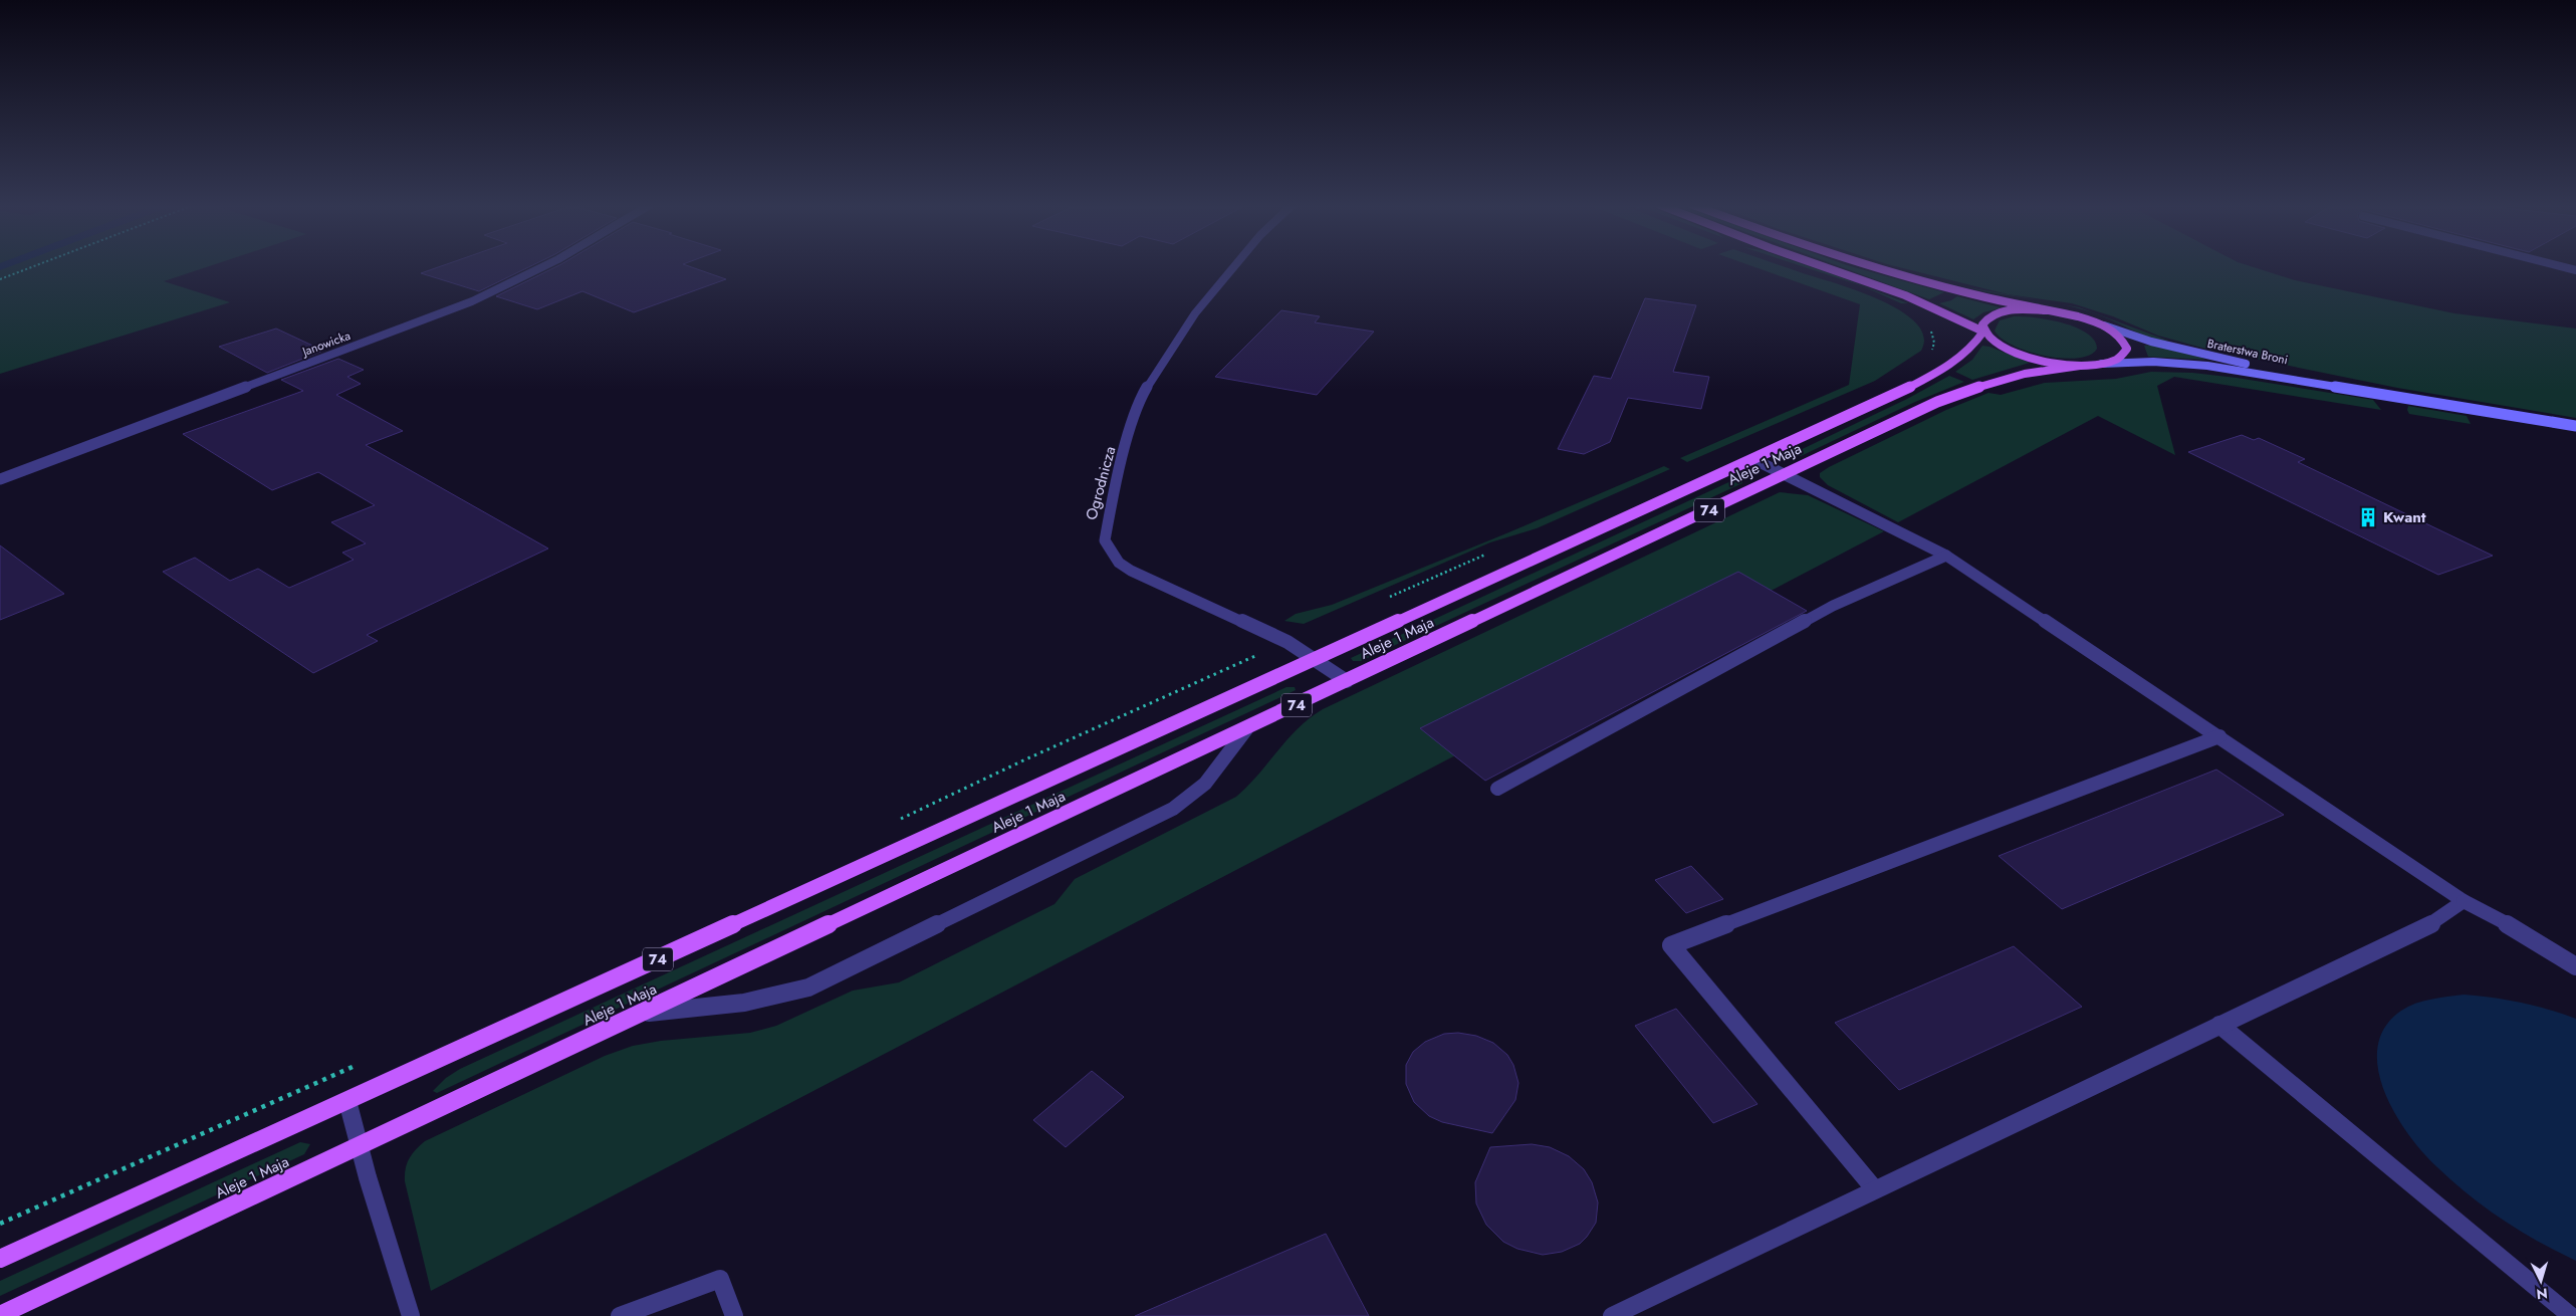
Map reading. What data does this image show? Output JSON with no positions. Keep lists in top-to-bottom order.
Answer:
{
  "streets": {
    "main road": ["Aleje 1 Maja", "74"],
    "street": ["Janowicka", "Braterstwa Broni", "Ogrodnicza"]
  },
  "crossings": [
    ["Braterstwa Broni", "74"],
    ["Aleje 1 Maja", "Ogrodnicza"],
    ["Aleje 1 Maja", "74"]
  ],
  "places": {
    "building": ["Kwant"]
  },
  "north": "bottom"
}
